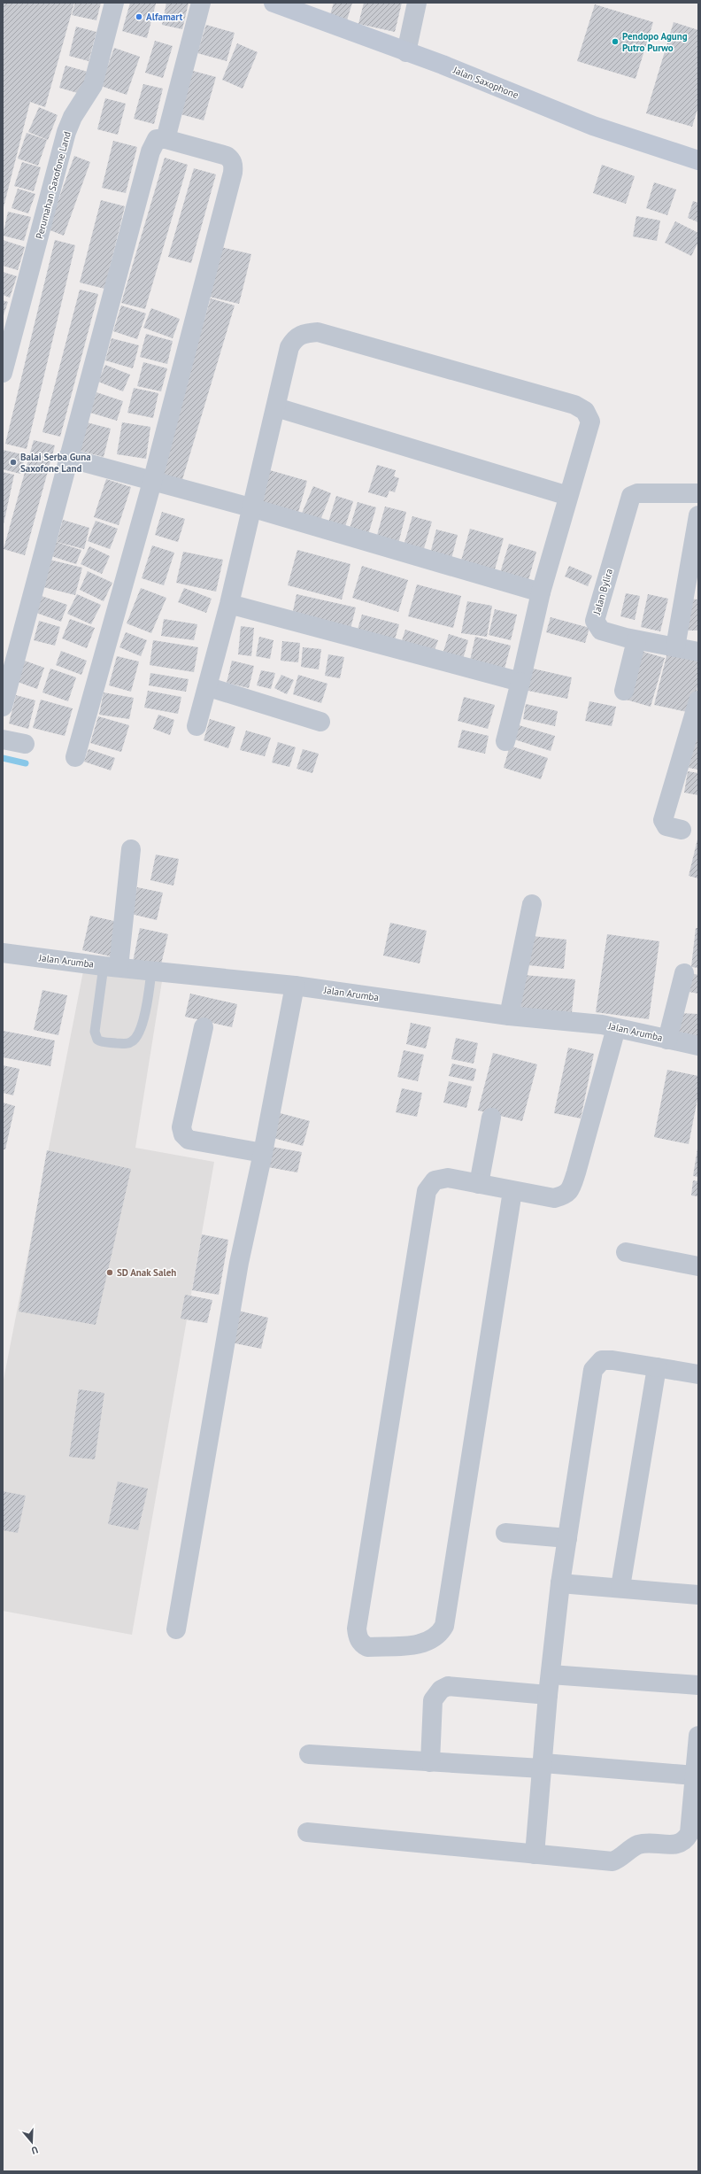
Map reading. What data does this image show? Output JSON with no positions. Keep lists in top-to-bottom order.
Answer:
{
  "streets": {
    "main road": ["Jalan Saxophone"],
    "street": ["Perumahan Saxofone Land", "Jalan Bylira", "Jalan Arumba"]
  },
  "places": [
    "Alfamart",
    "Pendopo Agung Putro Purwo",
    "Balai Serba Guna Saxofone Land",
    "SD Anak Saleh"
  ],
  "north": "bottom"
}
